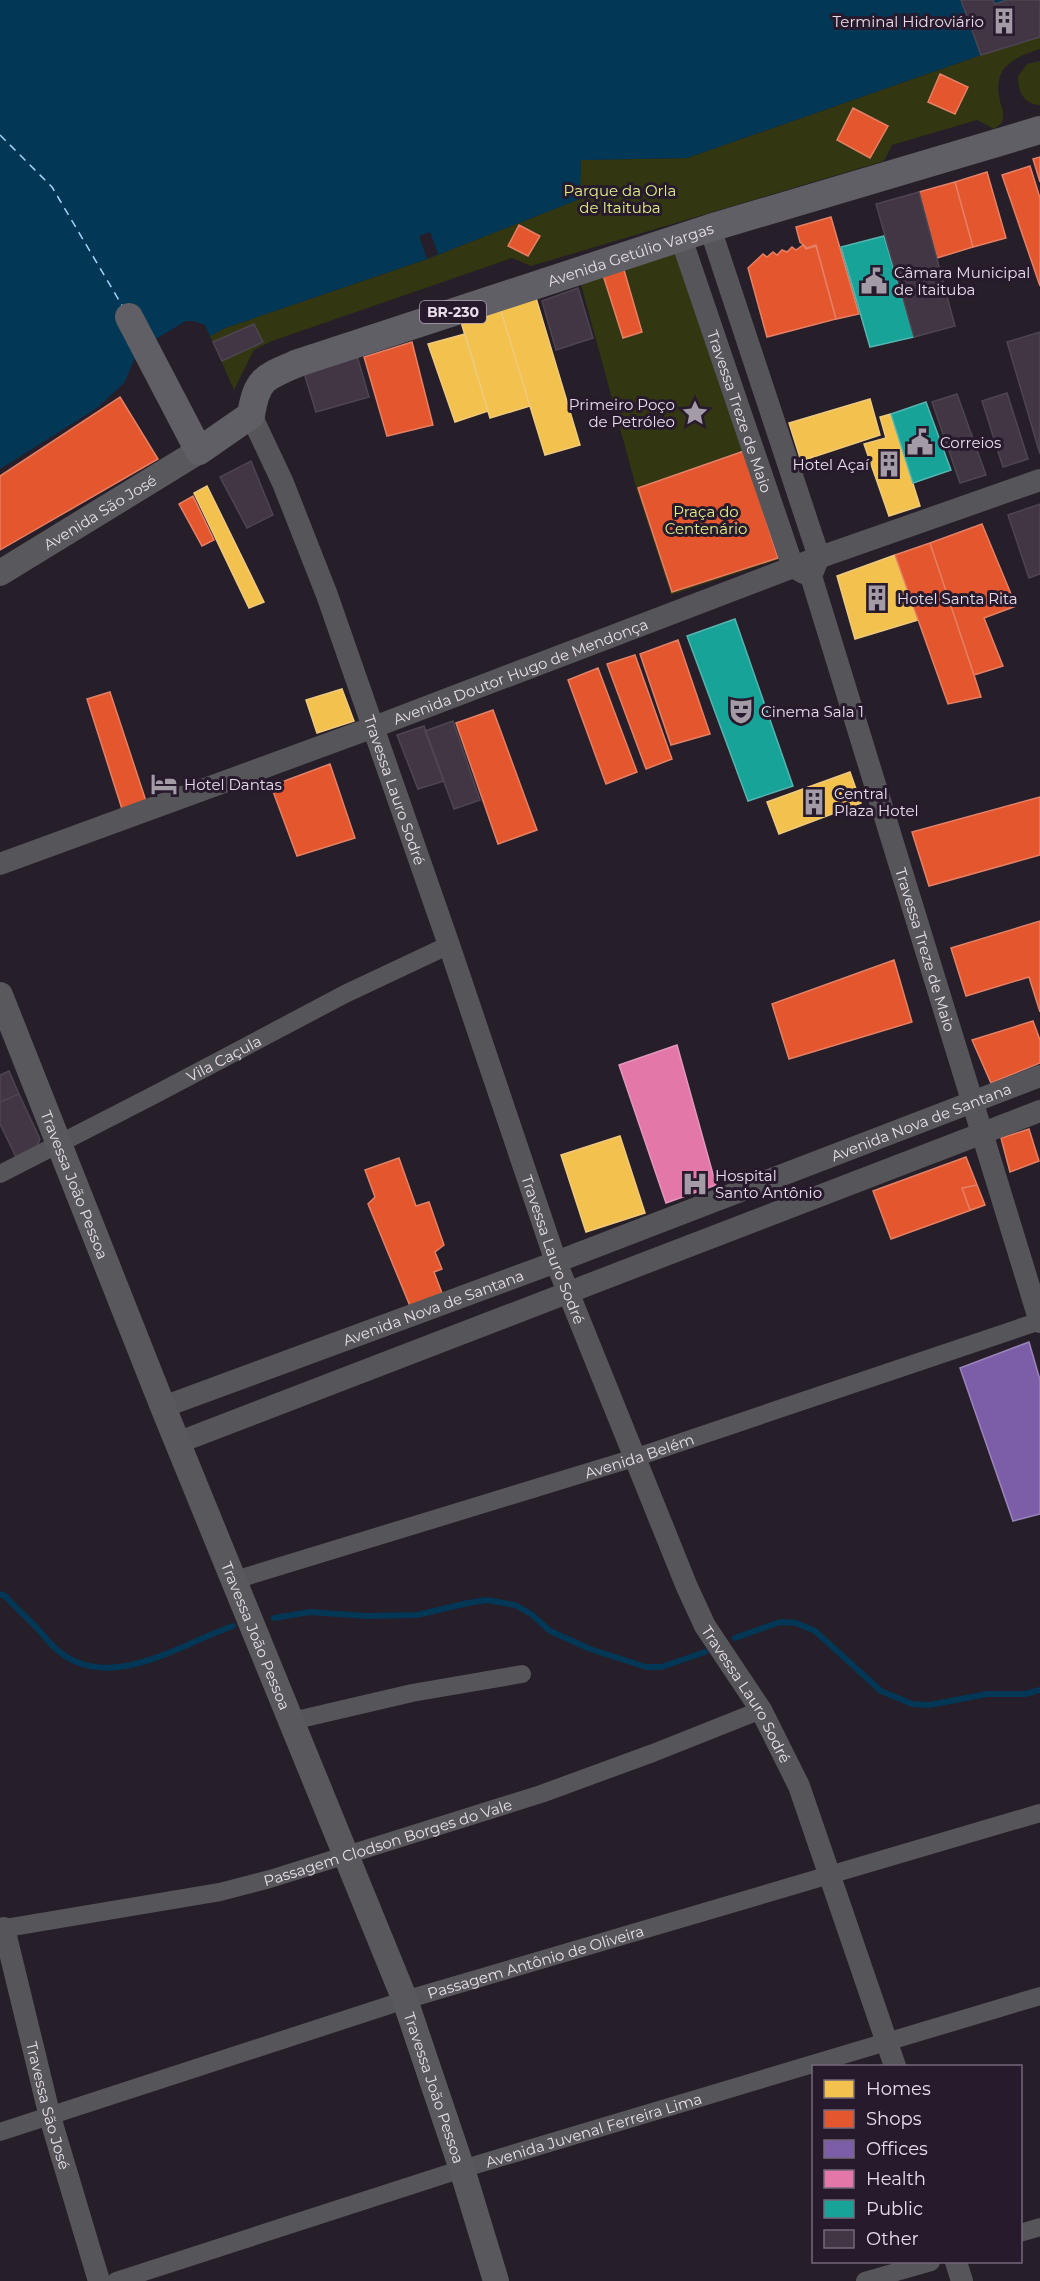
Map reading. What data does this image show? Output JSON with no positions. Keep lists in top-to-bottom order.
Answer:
{
  "streets": {
    "main road": [
      "Avenida Getúlio Vargas",
      "BR-230",
      "Avenida São José",
      "Travessa João Pessoa"
    ],
    "street": [
      "Travessa Treze de Maio",
      "Avenida Doutor Hugo de Mendonça",
      "Travessa Lauro Sodré",
      "Vila Caçula",
      "Avenida Nova de Santana",
      "Avenida Belém",
      "Passagem Clodson Borges do Vale",
      "Passagem Antônio de Oliveira",
      "Travessa São José",
      "Avenida Juvenal Ferreira Lima"
    ]
  },
  "crossings": [
    ["Avenida Getúlio Vargas", "Travessa Treze de Maio"],
    ["Avenida Getúlio Vargas", "Travessa Lauro Sodré"],
    ["Travessa Treze de Maio", "Avenida Doutor Hugo de Mendonça"],
    ["Travessa Treze de Maio", "Avenida Nova de Santana"],
    ["Travessa Treze de Maio", "Avenida Belém"],
    ["Avenida Doutor Hugo de Mendonça", "Travessa Lauro Sodré"],
    ["Travessa Lauro Sodré", "Vila Caçula"],
    ["Travessa Lauro Sodré", "Avenida Nova de Santana"],
    ["Travessa Lauro Sodré", "Avenida Belém"],
    ["Travessa Lauro Sodré", "Passagem Clodson Borges do Vale"],
    ["Travessa Lauro Sodré", "Passagem Antônio de Oliveira"],
    ["Travessa Lauro Sodré", "Avenida Juvenal Ferreira Lima"],
    ["Vila Caçula", "Travessa João Pessoa"],
    ["Avenida Nova de Santana", "Travessa João Pessoa"],
    ["Travessa João Pessoa", "Avenida Belém"],
    ["Travessa João Pessoa", "Passagem Clodson Borges do Vale"],
    ["Travessa João Pessoa", "Passagem Antônio de Oliveira"],
    ["Travessa João Pessoa", "Avenida Juvenal Ferreira Lima"],
    ["Passagem Clodson Borges do Vale", "Travessa São José"],
    ["Passagem Antônio de Oliveira", "Travessa São José"]
  ],
  "parks": ["Parque da Orla de Itaituba", "Praça do Centenário"],
  "places": {
    "building": [
      "Terminal Hidroviário",
      "Hotel Açaí",
      "Hotel Santa Rita",
      "Central Plaza Hotel"
    ],
    "public building": ["Câmara Municipal de Itaituba", "Correios"],
    "place": ["Primeiro Poço de Petróleo"],
    "theatre": ["Cinema Sala 1"],
    "hotel": ["Hotel Dantas"],
    "hospital": ["Hospital Santo Antônio"]
  },
  "legend": [
    "Homes",
    "Shops",
    "Offices",
    "Health",
    "Public",
    "Other"
  ]
}
